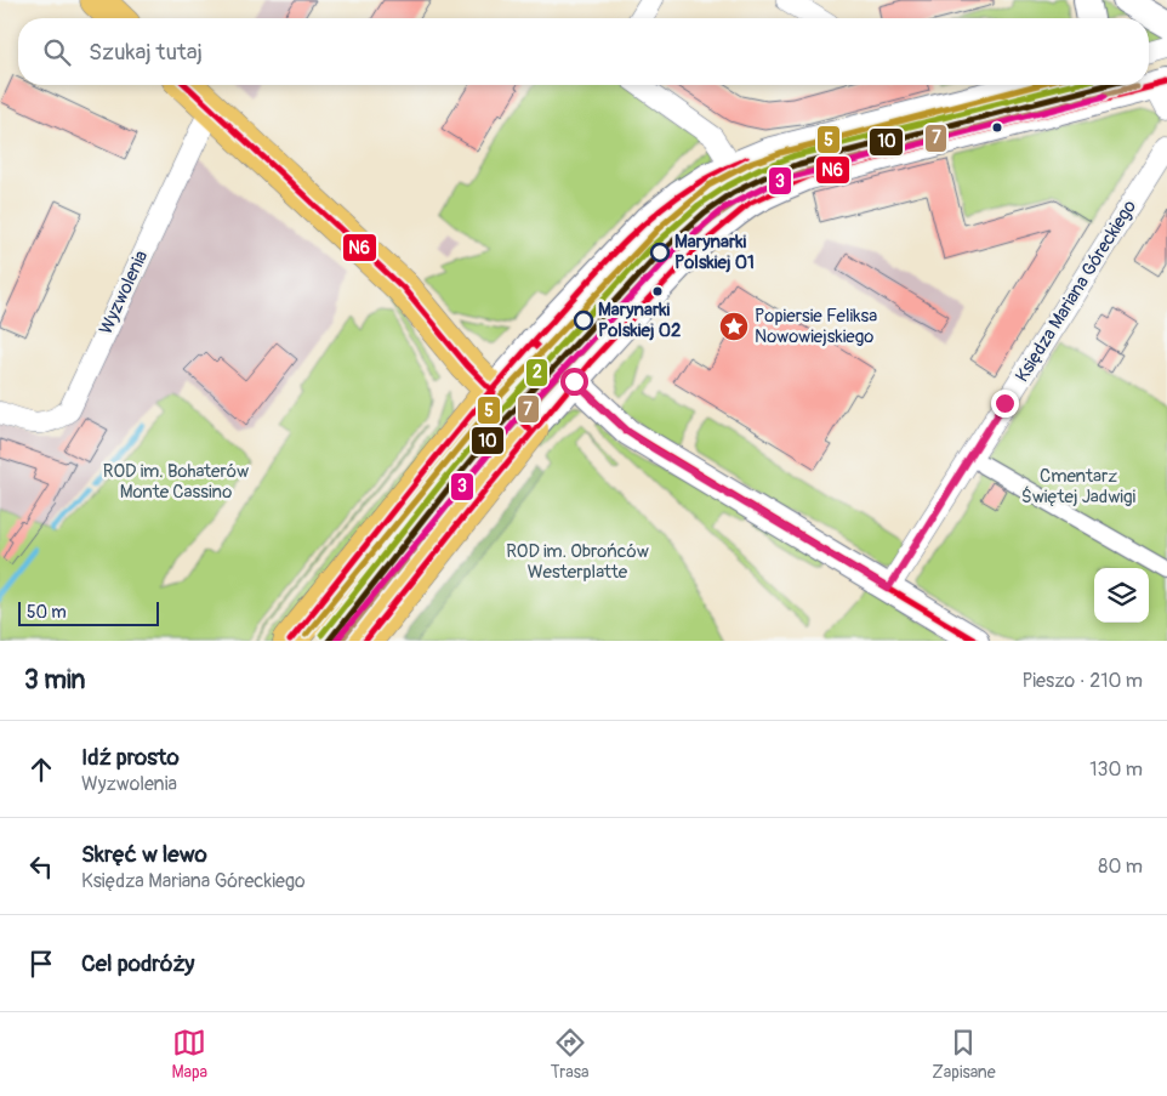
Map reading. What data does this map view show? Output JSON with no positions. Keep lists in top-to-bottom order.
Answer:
{
  "streets": {
    "street": ["Księdza Mariana Góreckiego", "Wyzwolenia"]
  },
  "parks": ["ROD im. Bohaterów Monte Cassino", "Cmentarz Świętej Jadwigi", "ROD im. Obrońców Westerplatte"],
  "places": {
    "other": ["Marynarki Polskiej 01", "Marynarki Polskiej 02"],
    "place": ["Popiersie Feliksa Nowowiejskiego"]
  },
  "lines": [
    "transit line N6",
    "transit line 10",
    "transit line 5",
    "transit line 2",
    "transit line 7",
    "tram line 3"
  ],
  "scale_bar": "50 m",
  "page": {
    "search": "Szukaj tutaj",
    "scale": "50 m",
    "heading": ["3 min", "Pieszo · 210 m"],
    "list": [
      ["Idź prosto", "Wyzwolenia", "130 m"],
      ["Skręć w lewo", "Księdza Mariana Góreckiego", "80 m"],
      "Cel podróży"
    ],
    "nav": ["Mapa", "Trasa", "Zapisane"]
  }
}
